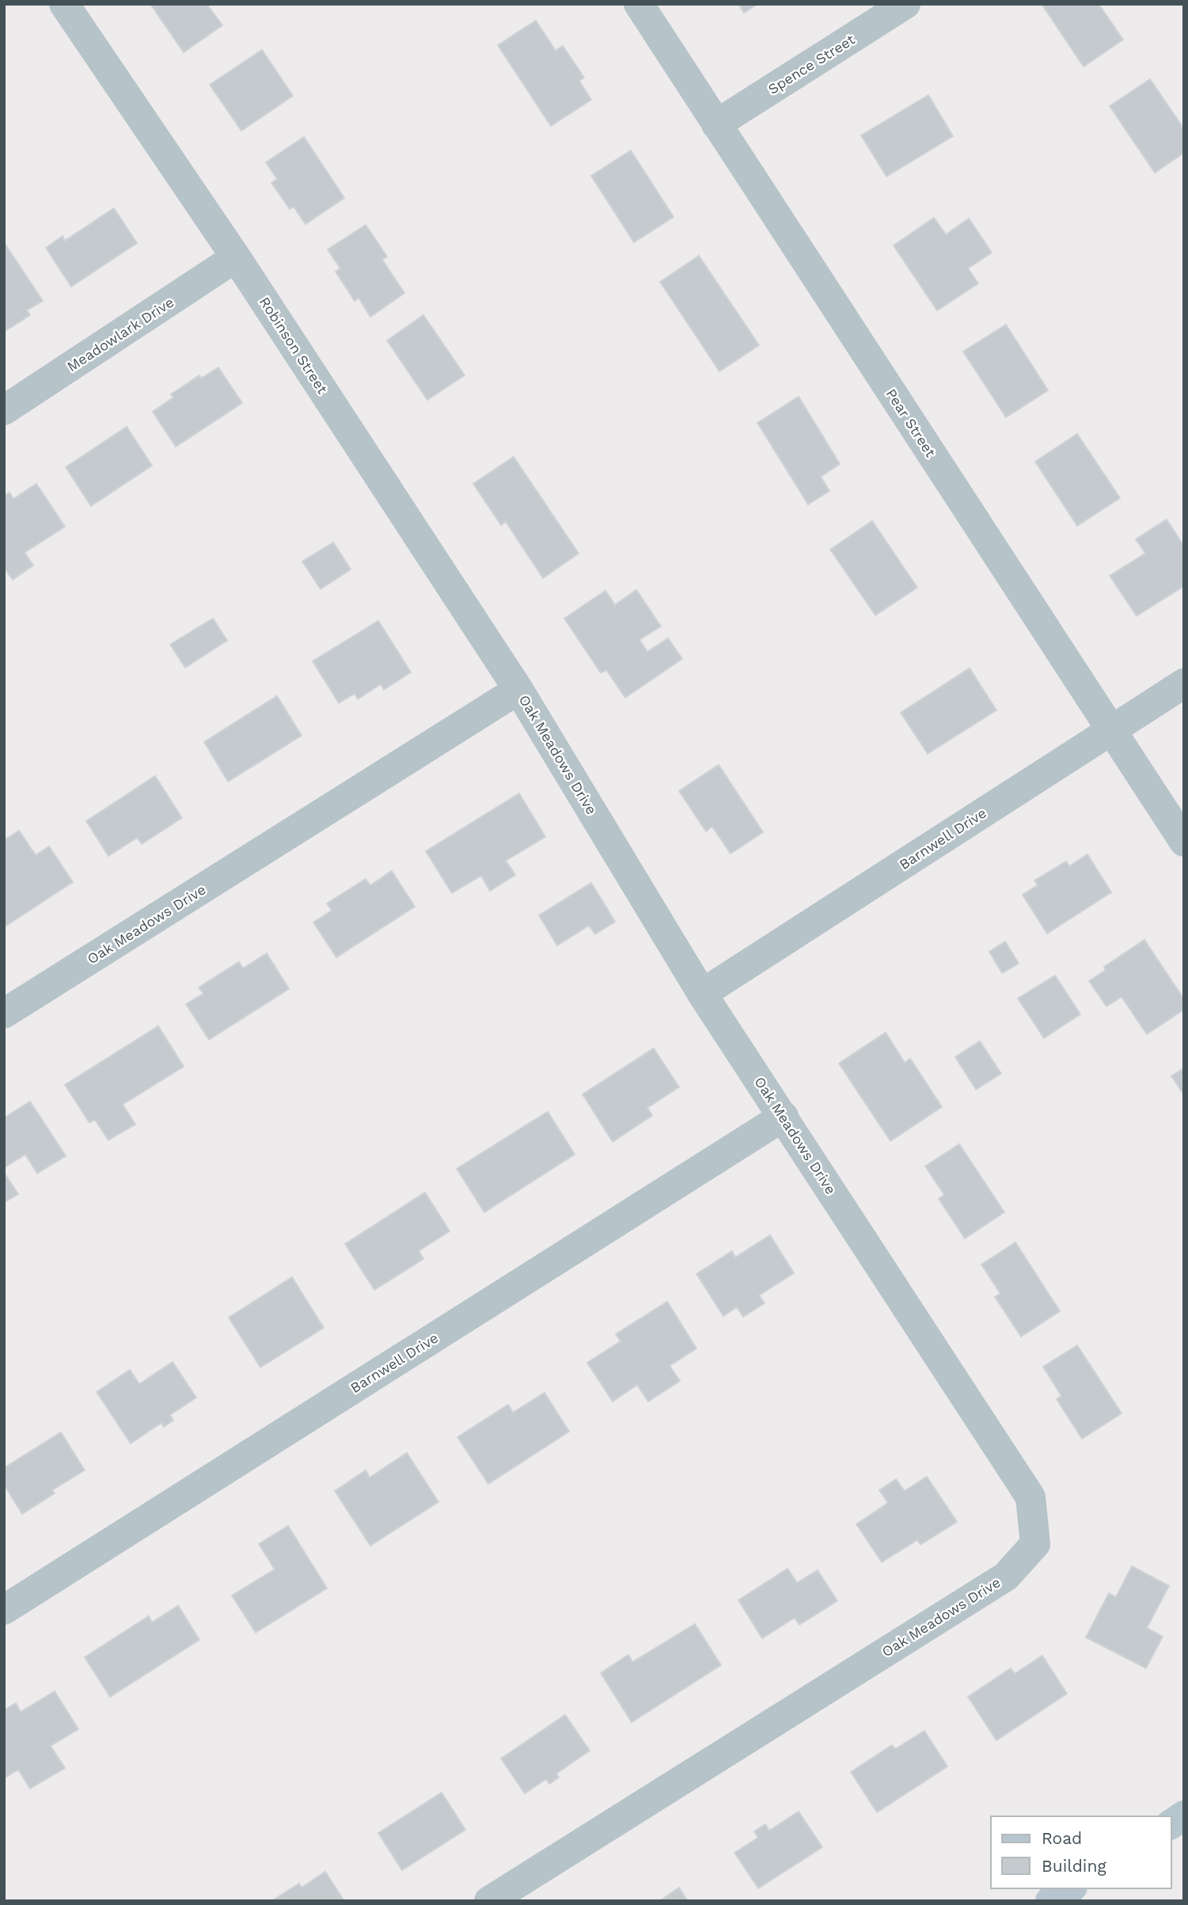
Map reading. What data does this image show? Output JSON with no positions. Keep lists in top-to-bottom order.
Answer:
{
  "streets": {
    "street": [
      "Spence Street",
      "Meadowlark Drive",
      "Robinson Street",
      "Pear Street",
      "Oak Meadows Drive",
      "Barnwell Drive"
    ]
  },
  "crossings": [
    ["Spence Street", "Pear Street"],
    ["Meadowlark Drive", "Robinson Street"],
    ["Robinson Street", "Oak Meadows Drive"],
    ["Pear Street", "Barnwell Drive"],
    ["Oak Meadows Drive", "Barnwell Drive"]
  ],
  "legend": ["Road", "Building"]
}
